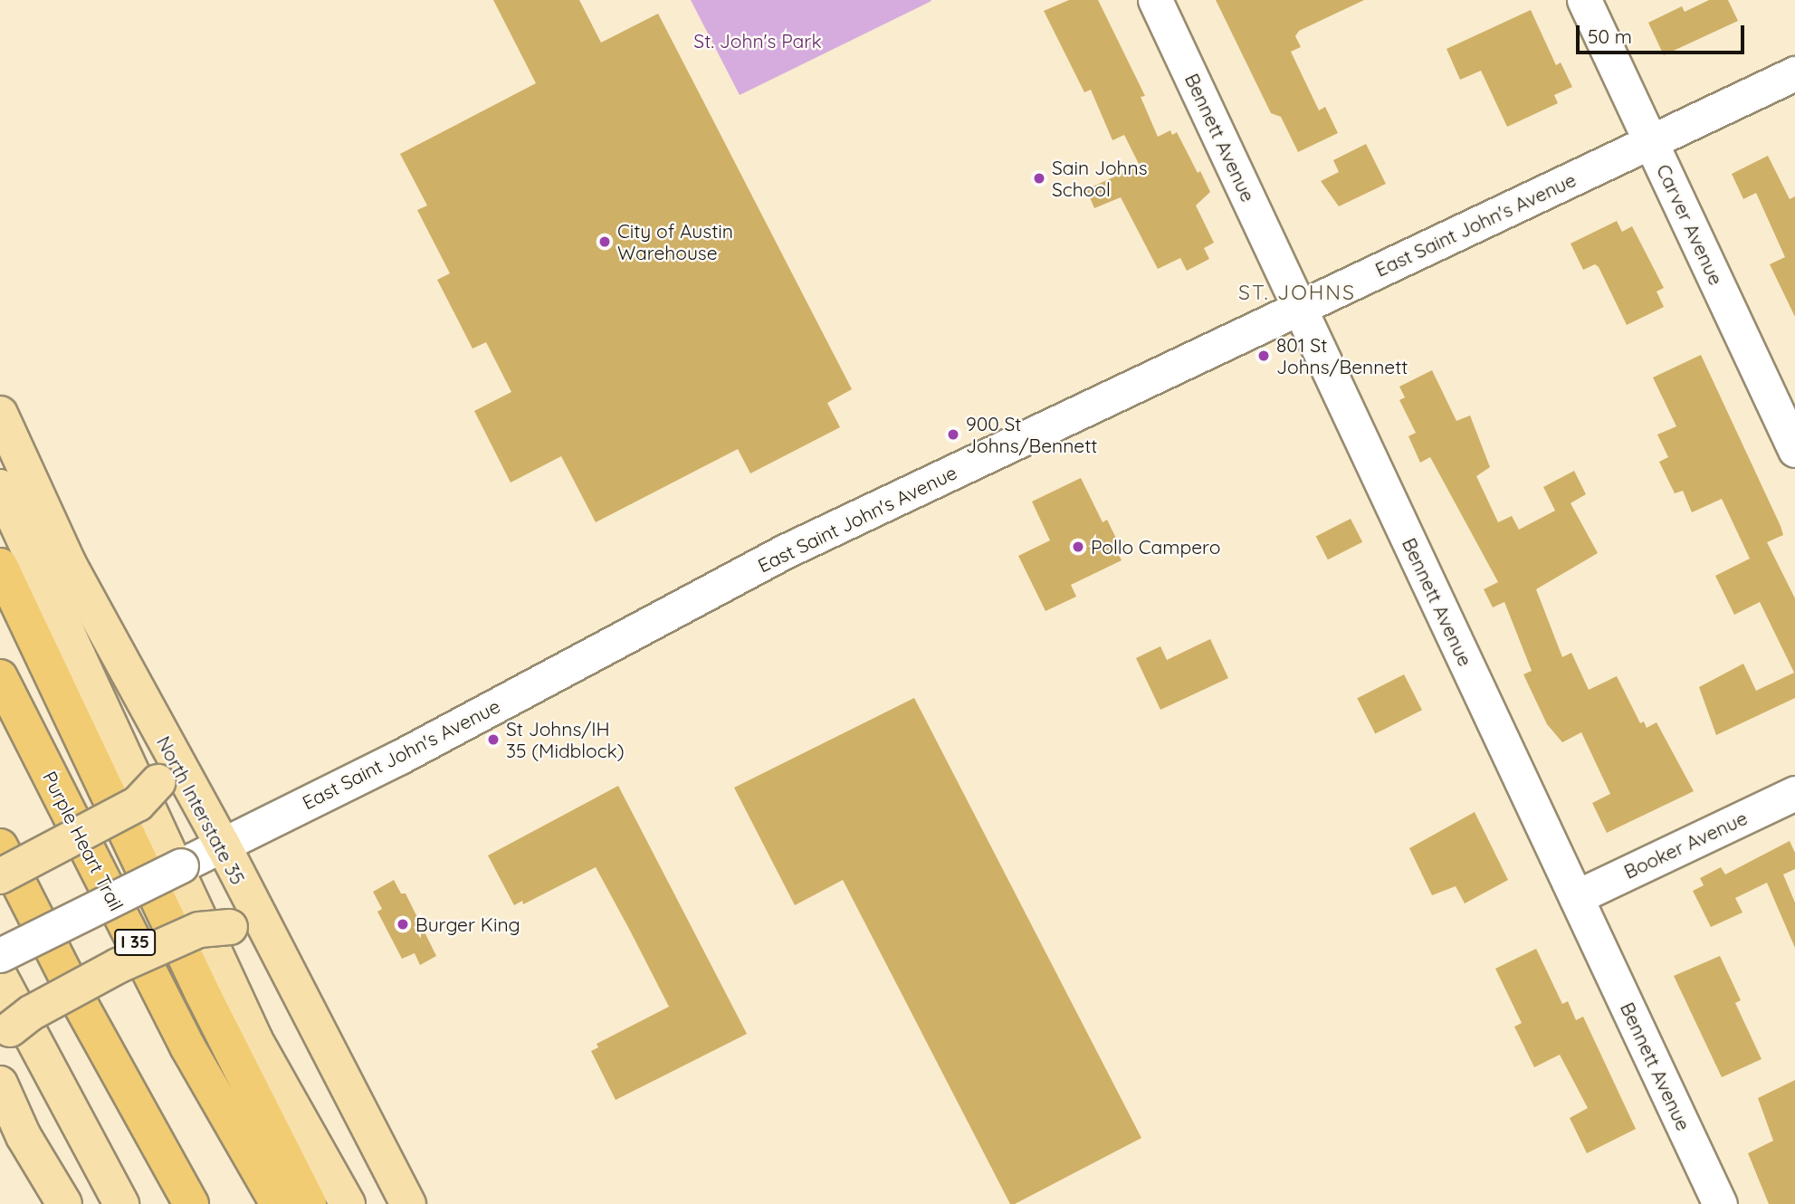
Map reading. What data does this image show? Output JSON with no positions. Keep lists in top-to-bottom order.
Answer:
{
  "streets": {
    "highway": ["Purple Heart Trail", "I 35"],
    "main road": ["North Interstate 35"],
    "street": [
      "Bennett Avenue",
      "East Saint John's Avenue",
      "Carver Avenue",
      "Booker Avenue"
    ]
  },
  "crossings": [
    ["Bennett Avenue", "East Saint John's Avenue"],
    ["Bennett Avenue", "Booker Avenue"],
    ["East Saint John's Avenue", "Carver Avenue"],
    ["East Saint John's Avenue", "North Interstate 35"]
  ],
  "districts": ["ST. JOHNS"],
  "parks": ["St. John's Park"],
  "places": [
    "Sain Johns School",
    "City of Austin Warehouse",
    "801 St Johns/Bennett",
    "900 St Johns/Bennett",
    "Pollo Campero",
    "St Johns/IH 35 (Midblock)",
    "Burger King"
  ],
  "scale_bar": "50 m"
}
